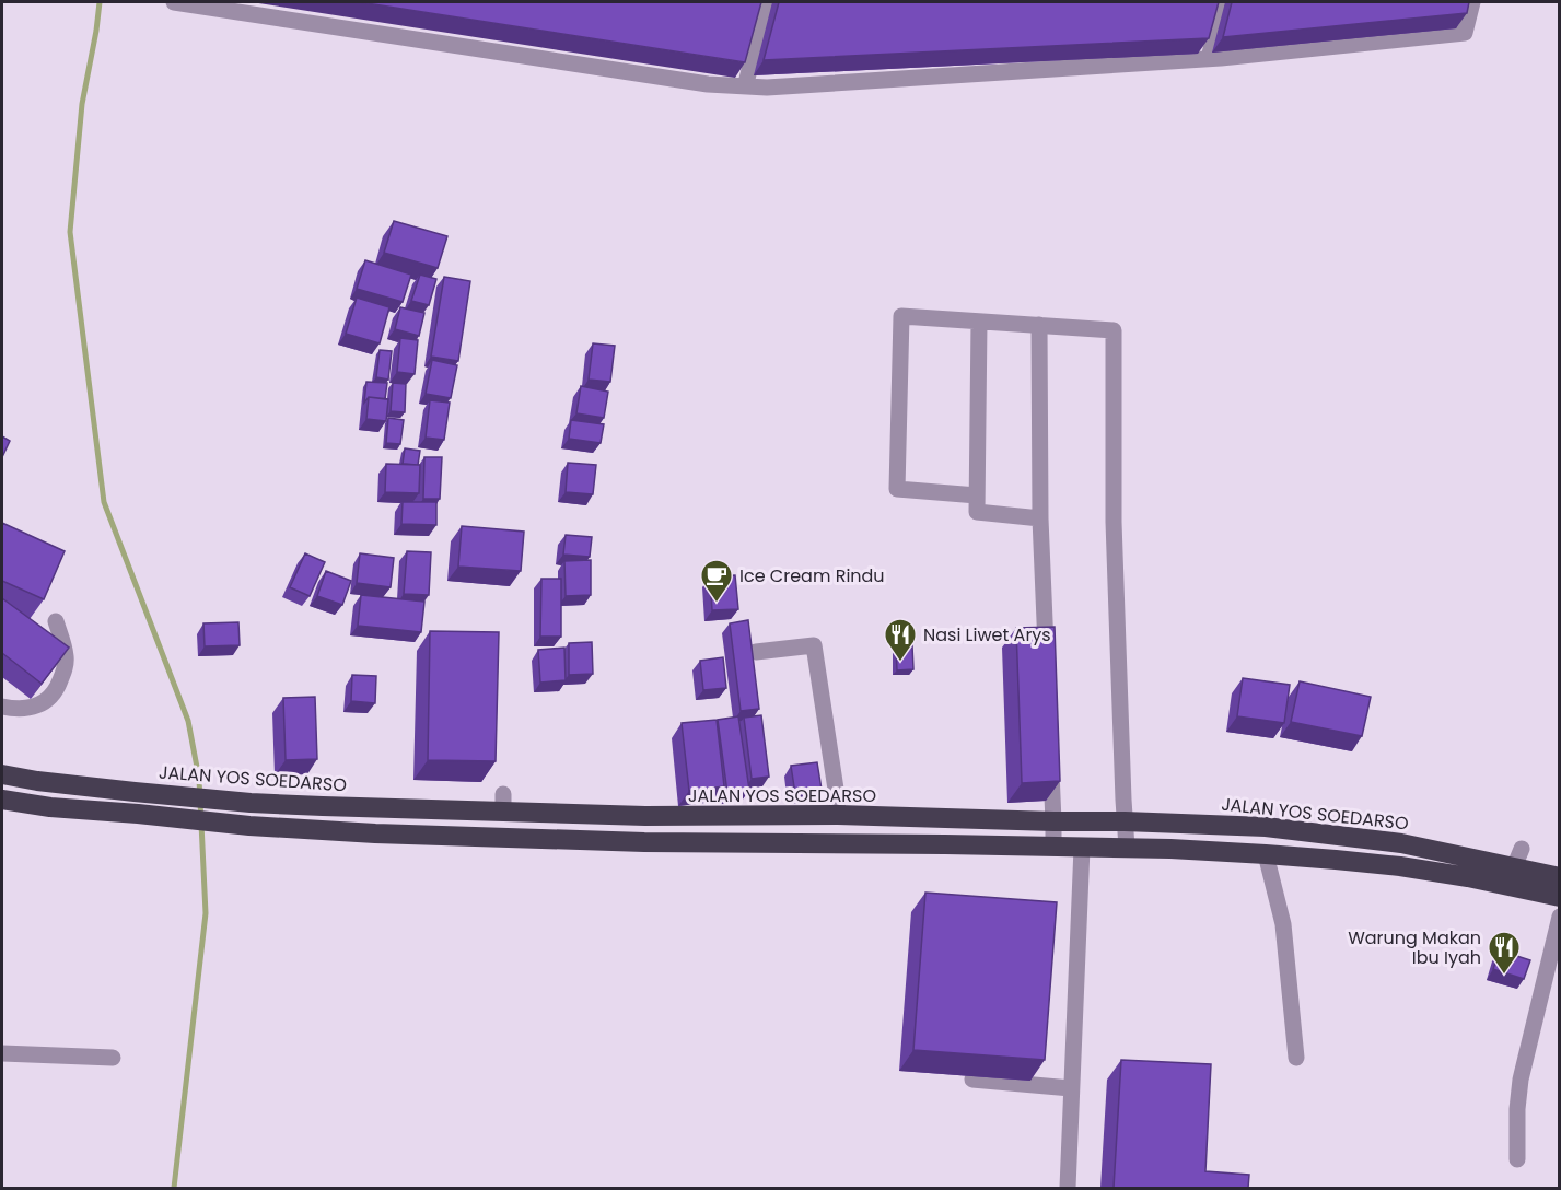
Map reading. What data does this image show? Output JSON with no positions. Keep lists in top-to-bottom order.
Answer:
{
  "streets": {
    "highway": ["JALAN YOS SOEDARSO"]
  },
  "places": {
    "cafe": ["Ice Cream Rindu"],
    "restaurant": ["Nasi Liwet Arys", "Warung Makan Ibu Iyah"]
  }
}
